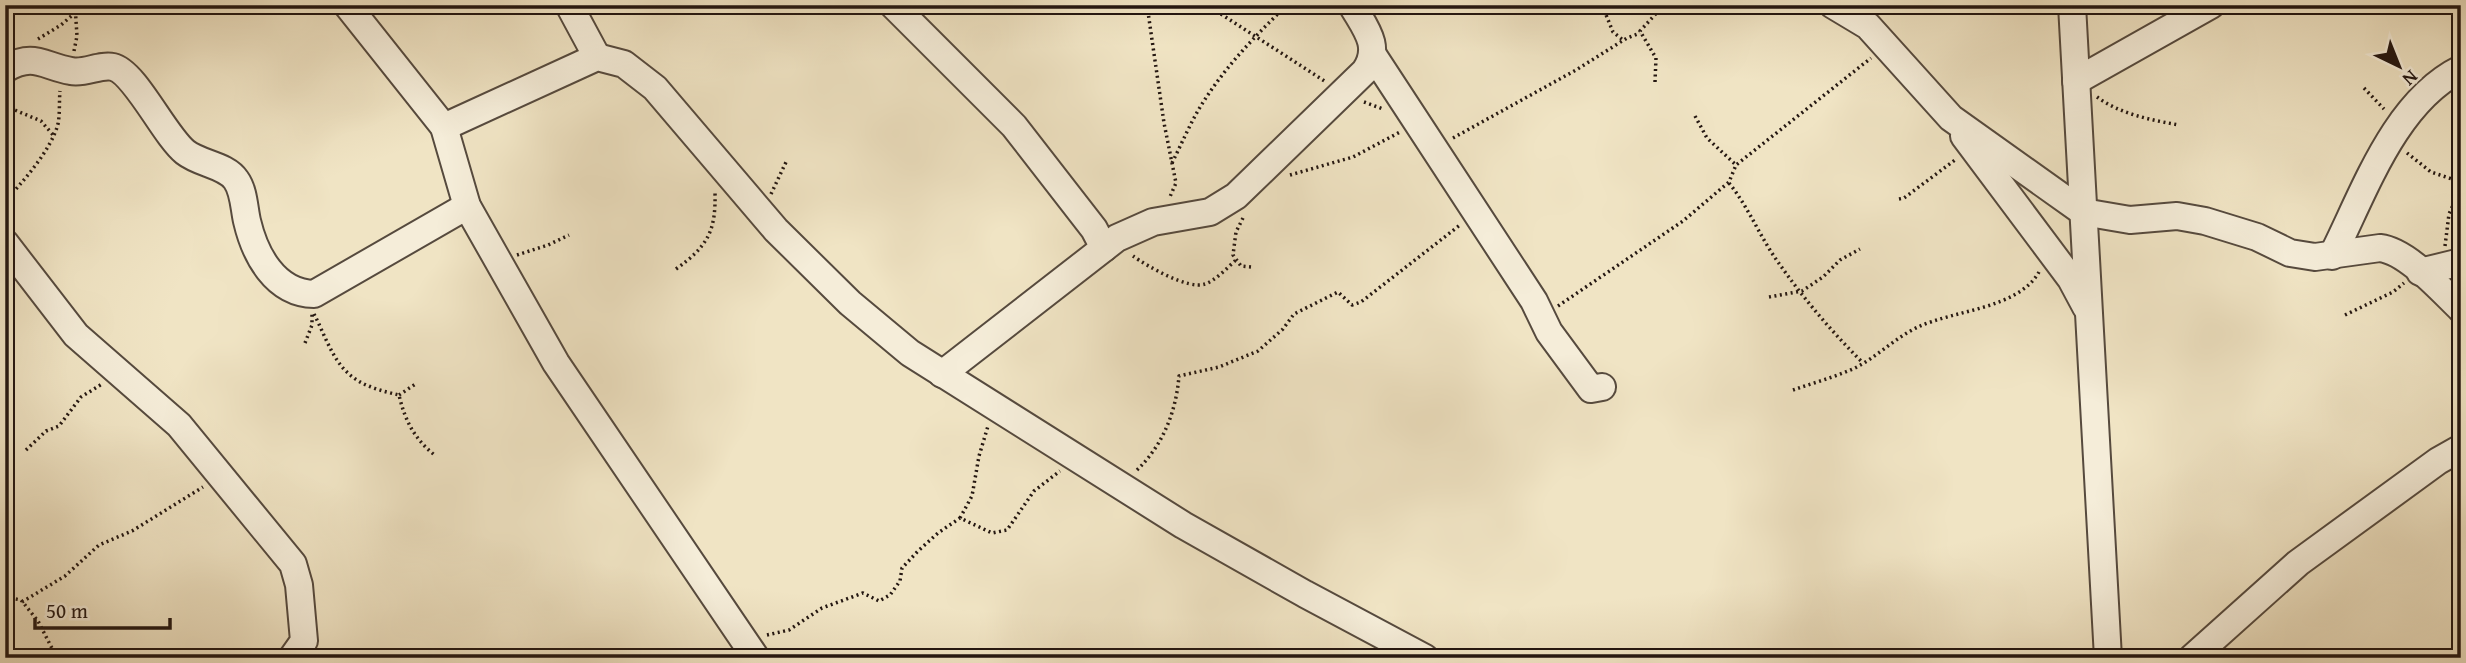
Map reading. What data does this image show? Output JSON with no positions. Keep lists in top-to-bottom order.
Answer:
{
  "scale_bar": "50 m",
  "north": "bottom right"
}
